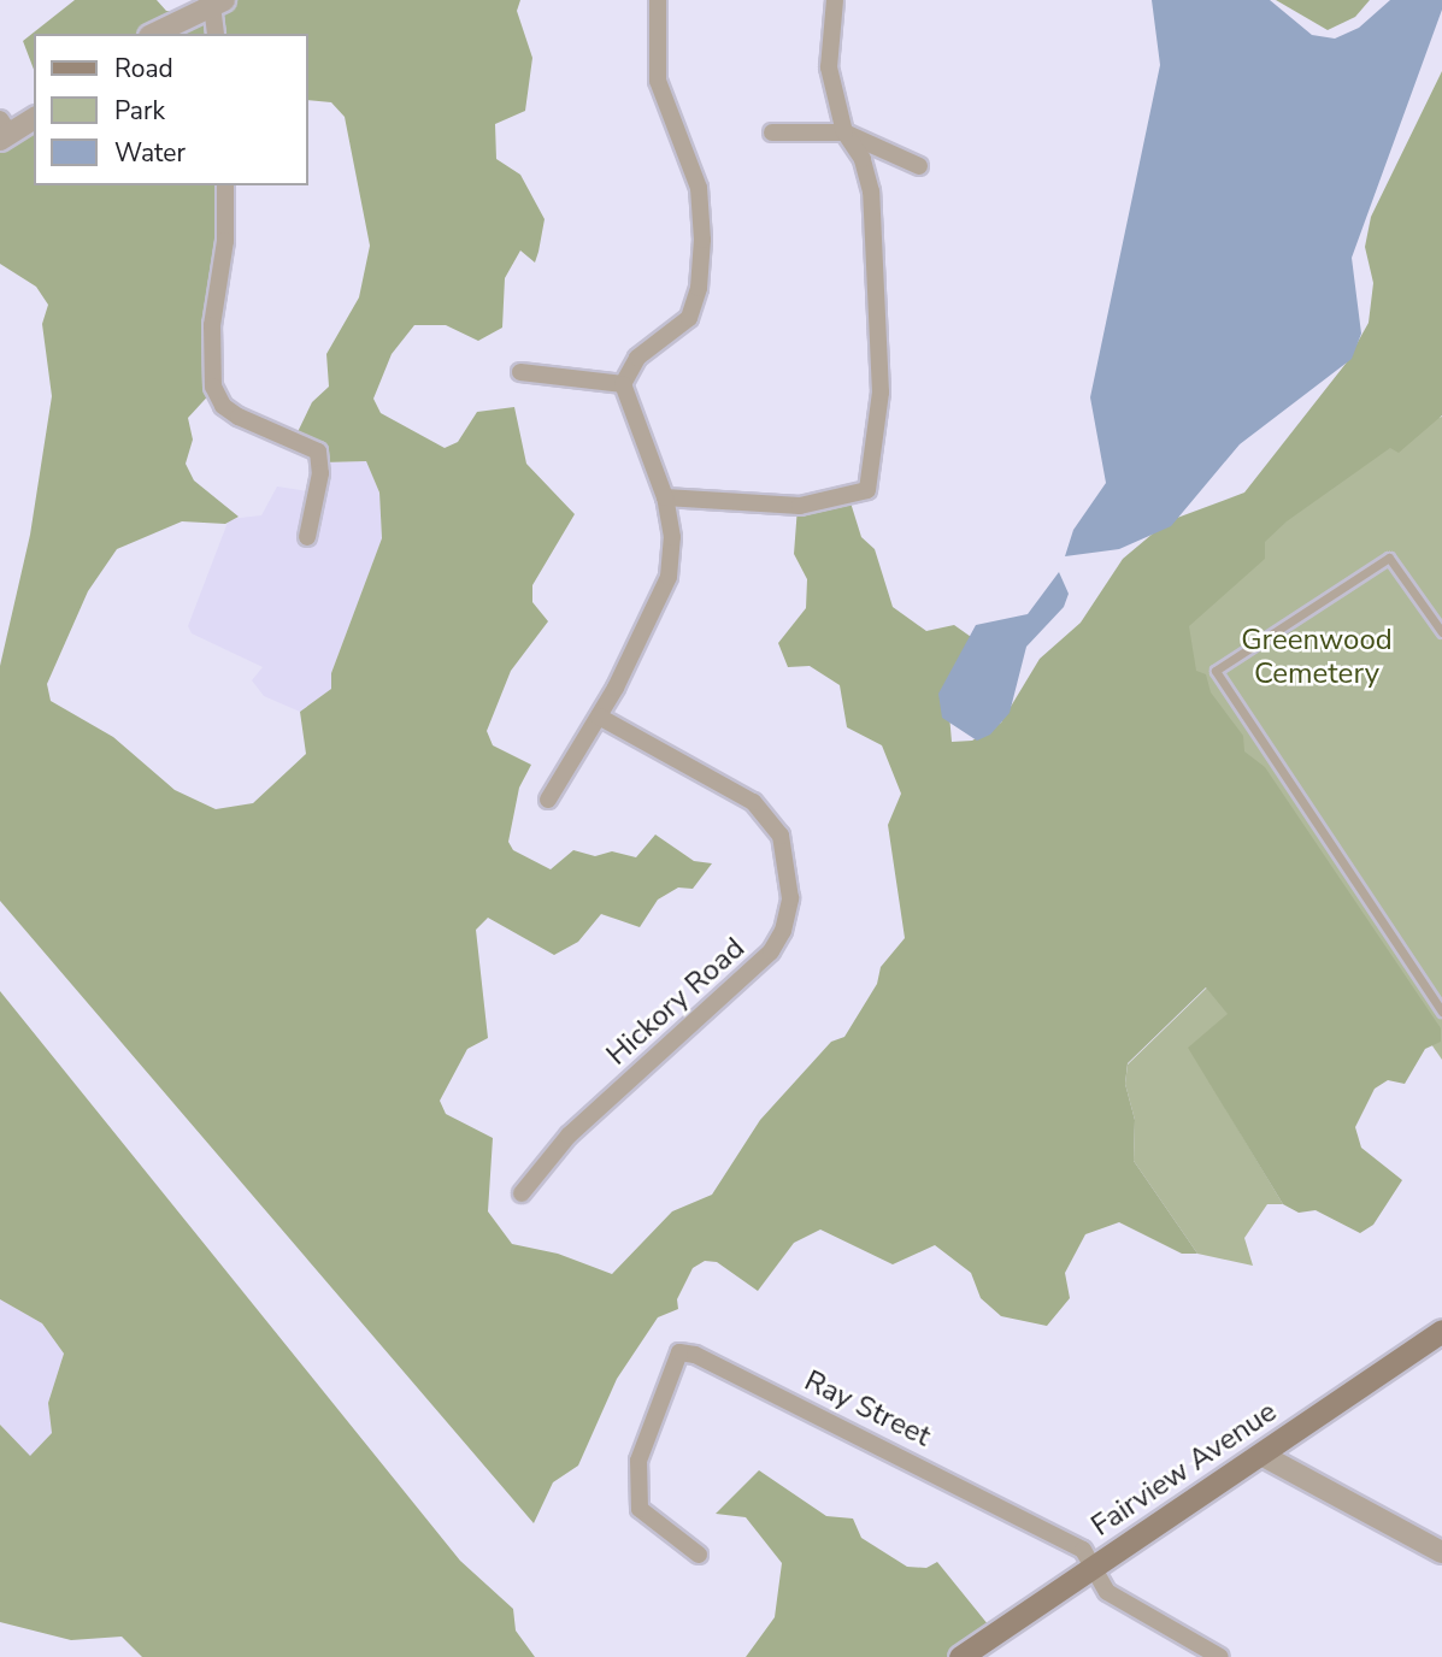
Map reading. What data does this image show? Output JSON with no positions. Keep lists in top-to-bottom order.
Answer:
{
  "streets": {
    "main road": ["Fairview Avenue"],
    "street": ["Hickory Road", "Ray Street"]
  },
  "crossings": [
    ["Ray Street", "Fairview Avenue"]
  ],
  "parks": ["Greenwood Cemetery"],
  "legend": ["Road", "Park", "Water"]
}
